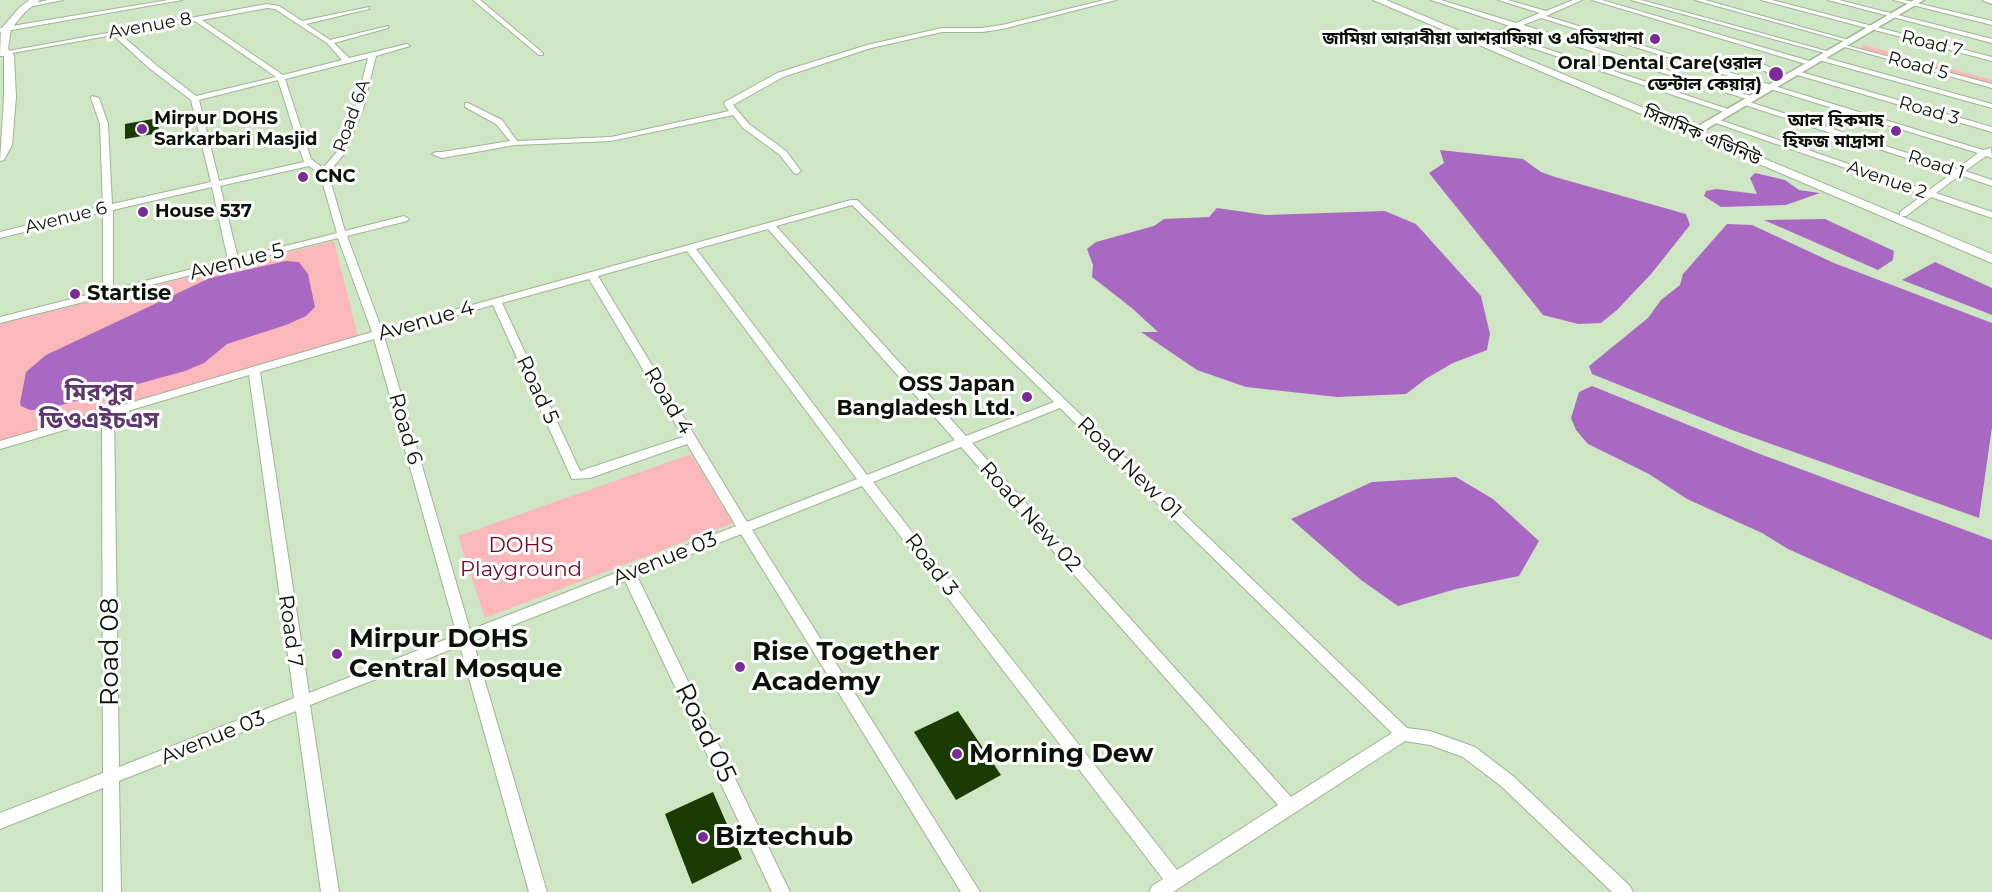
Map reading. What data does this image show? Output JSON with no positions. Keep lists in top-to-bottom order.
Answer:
{
  "streets": {
    "main road": ["সিরামিক এভিনিউ"],
    "street": [
      "Avenue 8",
      "Road 7",
      "Road 5",
      "Road 3",
      "Road 6A",
      "Road 1",
      "Avenue 2",
      "Avenue 6",
      "Avenue 5",
      "Avenue 4",
      "Road 4",
      "Road 6",
      "Road New 01",
      "Road New 02",
      "Avenue 03",
      "Road 08",
      "Road 05"
    ]
  },
  "crossings": [
    ["Road 7", "Avenue 4"],
    ["Road 7", "Avenue 03"],
    ["Road 5", "Avenue 4"],
    ["Road 5", "Road 4"],
    ["Road 3", "Avenue 4"],
    ["Road 3", "Avenue 03"],
    ["Road 6A", "Road 6"],
    ["Avenue 5", "Road 6"],
    ["Avenue 4", "Road 4"],
    ["Avenue 4", "Road 6"],
    ["Avenue 4", "Road New 01"],
    ["Avenue 4", "Road New 02"],
    ["Avenue 4", "Road 08"],
    ["Road 4", "Avenue 03"],
    ["Road 6", "Avenue 03"],
    ["Road New 01", "Avenue 03"],
    ["Road New 02", "Avenue 03"],
    ["Avenue 03", "Road 08"],
    ["Avenue 03", "Road 05"]
  ],
  "districts": ["মিরপুর ডিওএইচএস"],
  "parks": ["DOHS Playground"],
  "places": [
    "জামিয়া আরাবীয়া আশরাফিয়া ও এতিমখানা",
    "Oral Dental Care(ওরাল ডেন্টাল কেয়ার)",
    "Mirpur DOHS Sarkarbari Masjid",
    "আল হিকমাহ হিফজ মাদ্রাসা",
    "CNC",
    "House 537",
    "Startise",
    "OSS Japan Bangladesh Ltd.",
    "Mirpur DOHS Central Mosque",
    "Rise Together Academy",
    "Morning Dew",
    "Biztechub"
  ]
}
